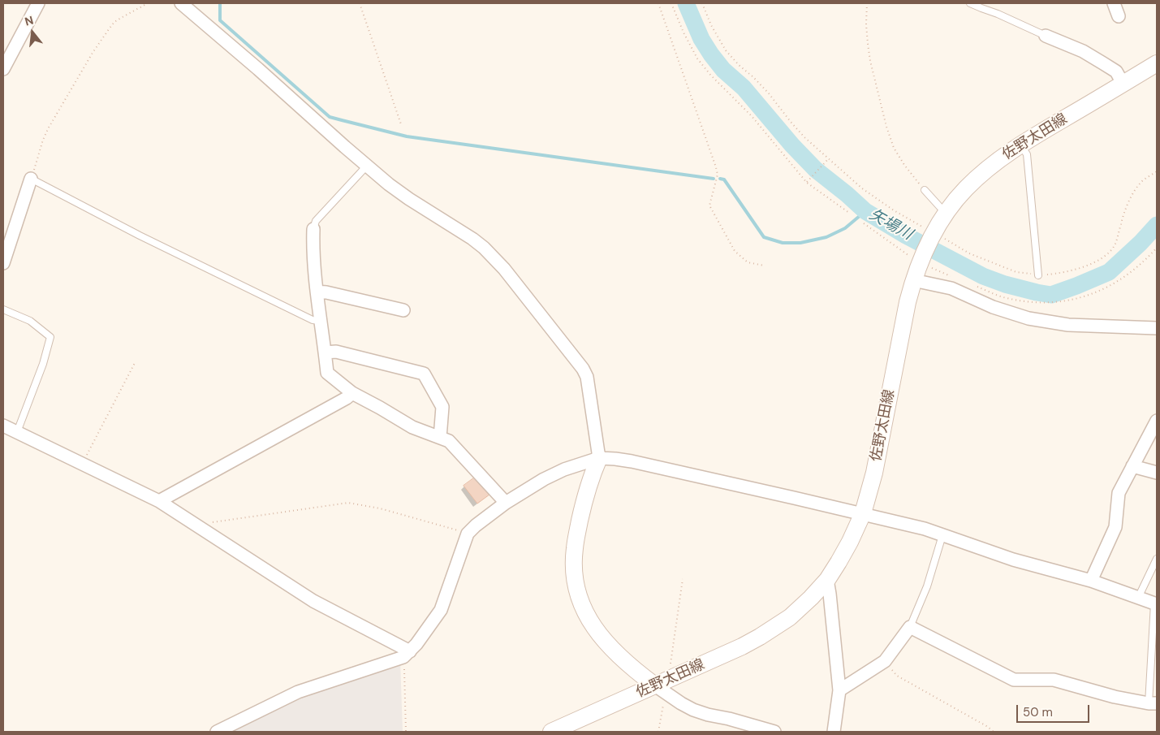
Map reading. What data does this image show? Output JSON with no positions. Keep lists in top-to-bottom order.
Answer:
{
  "streets": {
    "main road": ["佐野太田線"]
  },
  "water": ["矢場川"],
  "scale_bar": "50 m",
  "north": "top"
}
